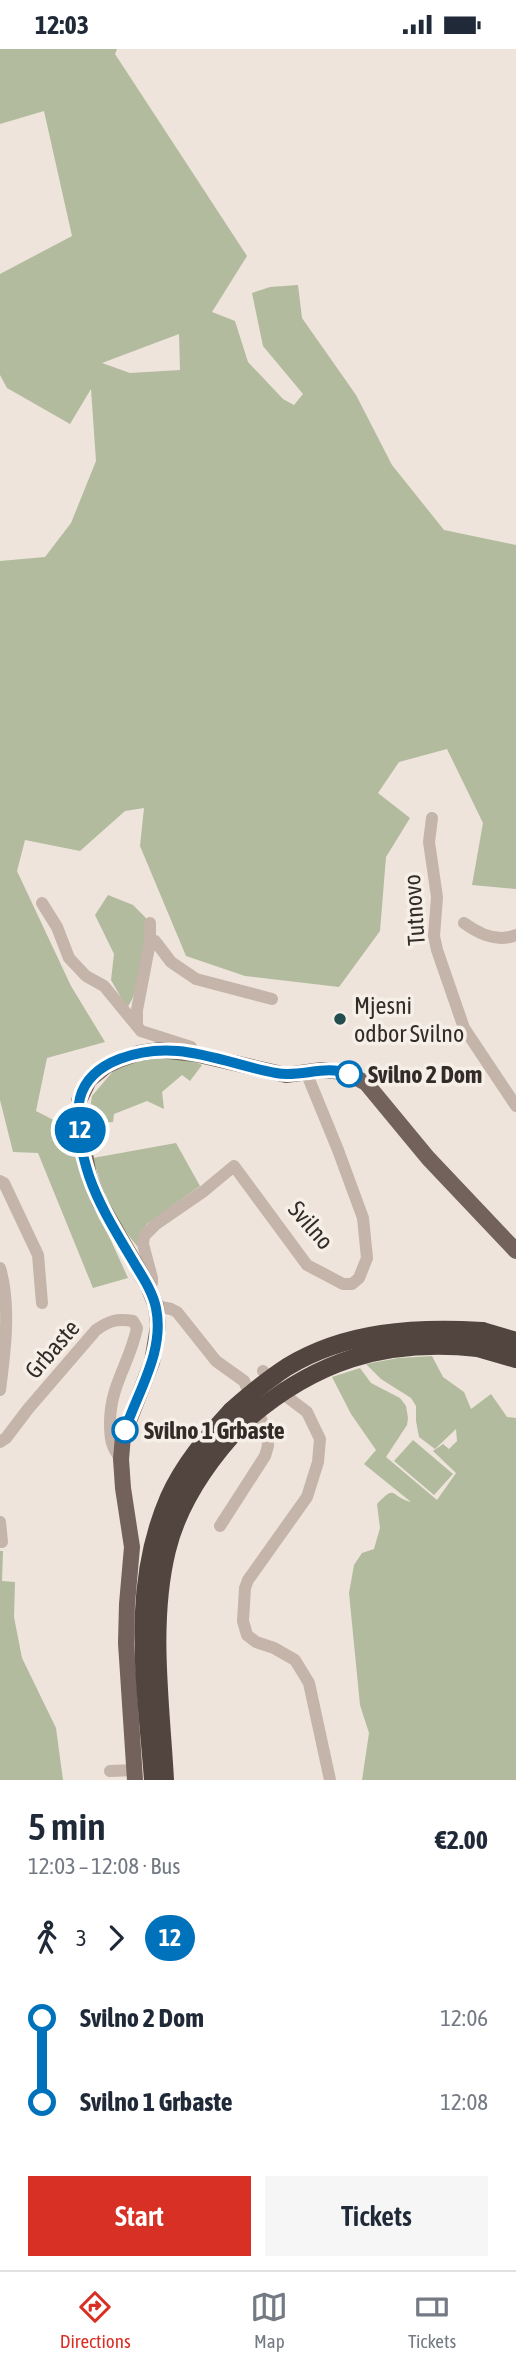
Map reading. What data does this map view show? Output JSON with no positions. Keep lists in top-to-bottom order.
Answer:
{
  "streets": {
    "main road": ["Svilno"],
    "street": ["Tutnovo", "Grbaste"]
  },
  "crossings": [
    ["Svilno", "Grbaste"]
  ],
  "places": ["Mjesni odbor Svilno", "Svilno 2 Dom", "Svilno 1 Grbaste"],
  "lines": ["bus line 12"],
  "page": {
    "status": "12:03",
    "on_map": "12",
    "heading": ["5 min", "12:03 – 12:08 · Bus", "€2.00"],
    "legs": ["3", "12"],
    "list": [
      {
        "name": "Svilno 2 Dom",
        "value": "12:06"
      },
      {
        "name": "Svilno 1 Grbaste",
        "value": "12:08"
      }
    ],
    "buttons": ["Start", "Tickets"],
    "tabs": ["Directions", "Map", "Tickets"]
  }
}
